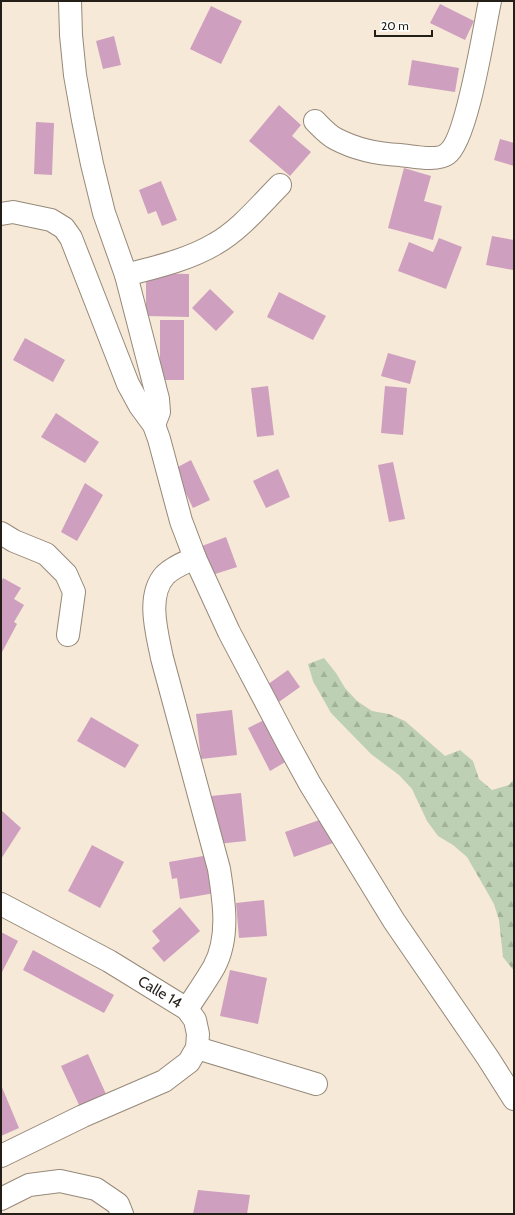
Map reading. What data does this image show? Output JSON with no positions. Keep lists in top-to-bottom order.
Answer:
{
  "streets": {
    "street": ["Calle 14"]
  },
  "scale_bar": "20 m"
}
